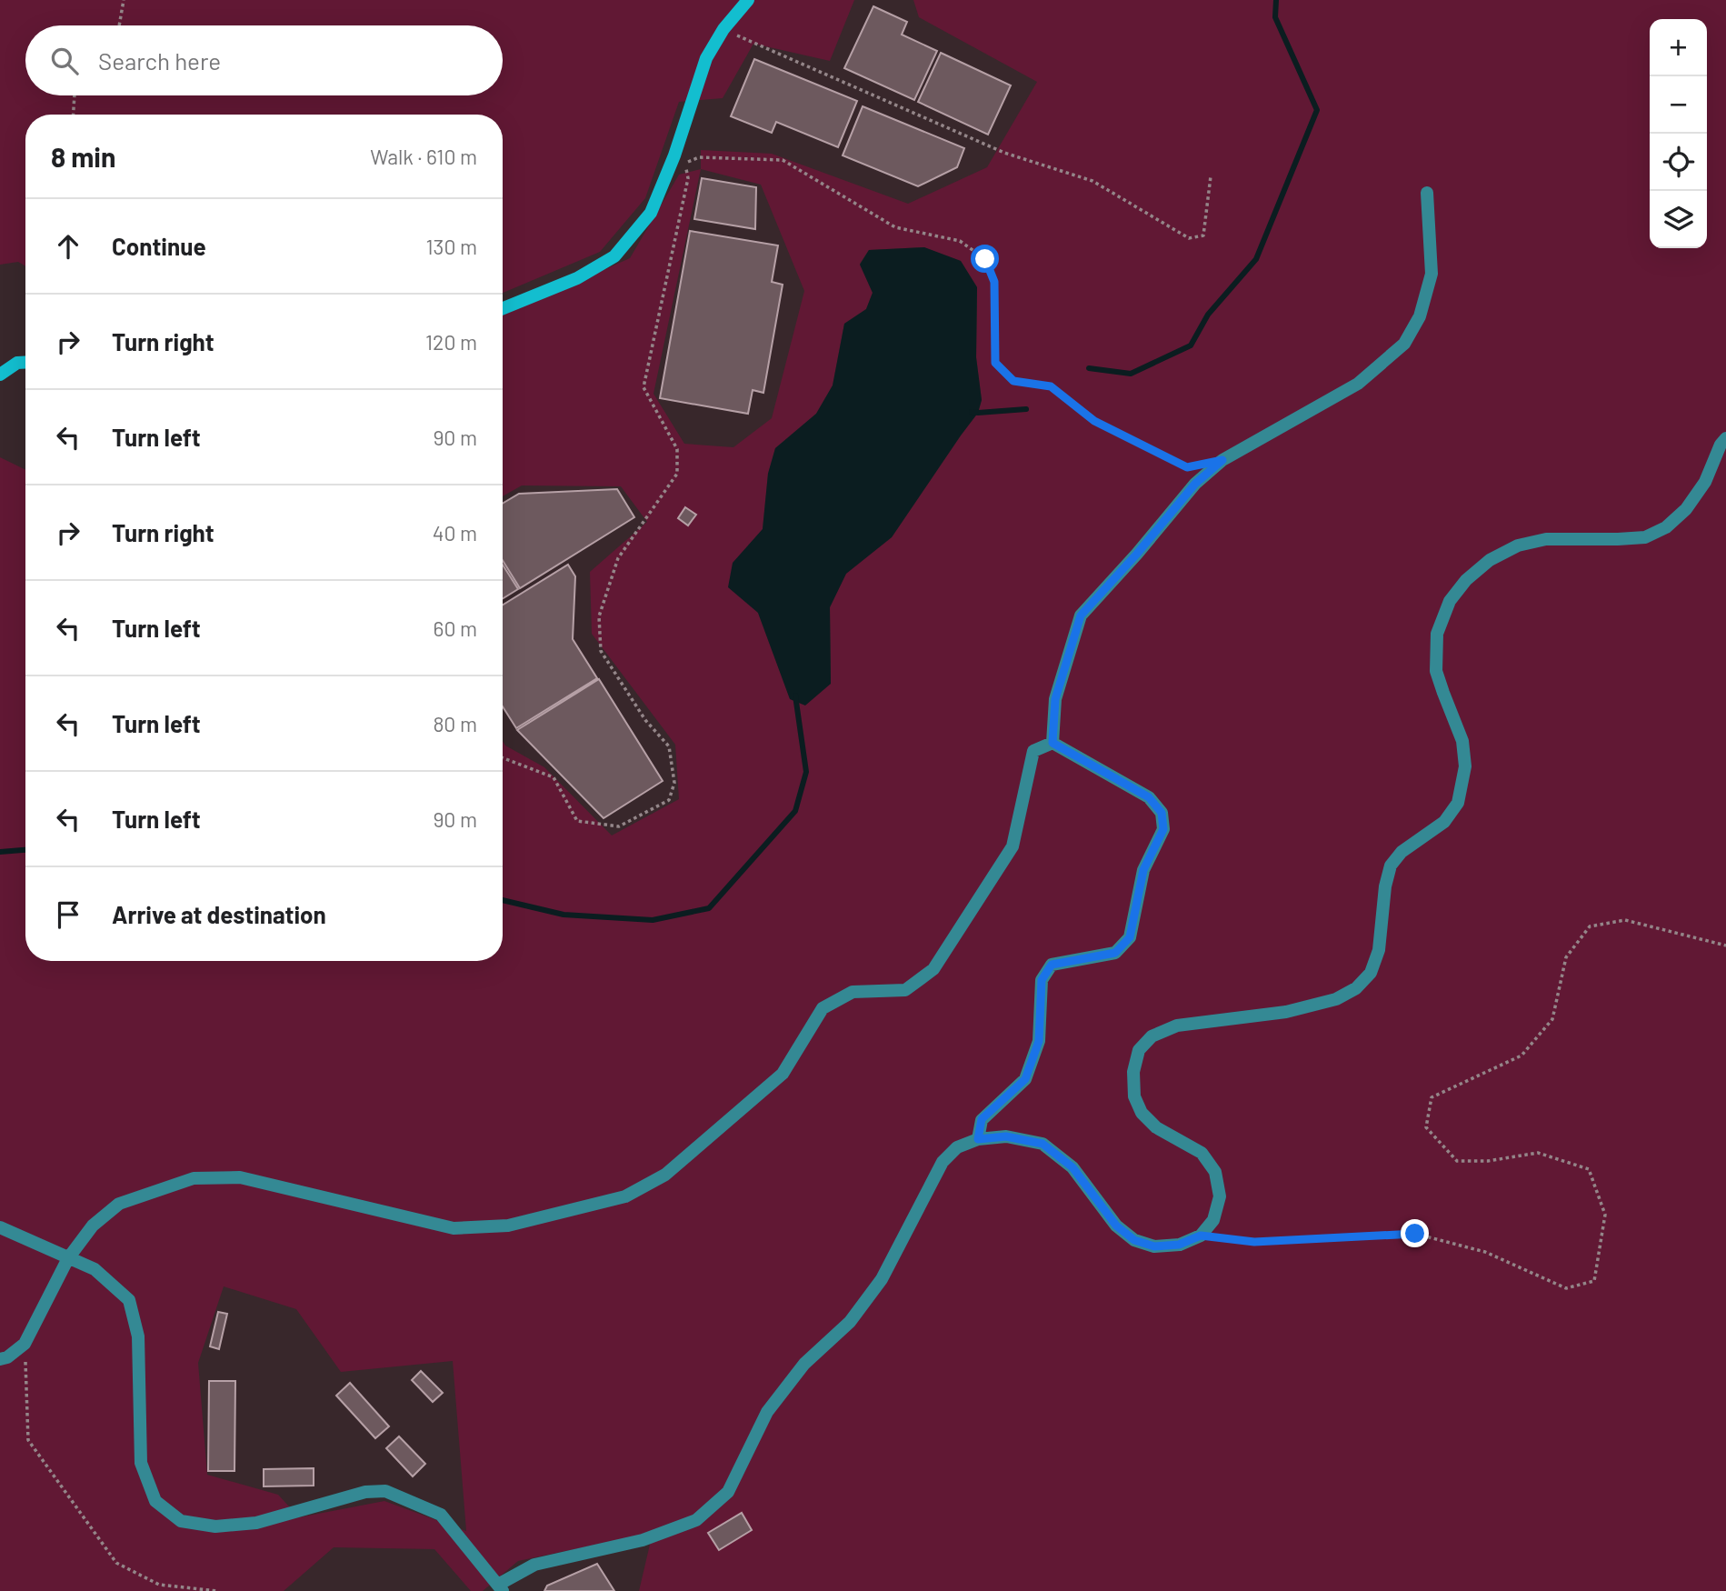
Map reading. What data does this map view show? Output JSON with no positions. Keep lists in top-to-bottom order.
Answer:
{
  "page": {
    "map_buttons": ["+", "−"],
    "search": "Search here",
    "heading": ["8 min", "Walk · 610 m"],
    "list": [
      ["Continue", "130 m"],
      ["Turn right", "120 m"],
      ["Turn left", "90 m"],
      ["Turn right", "40 m"],
      ["Turn left", "60 m"],
      ["Turn left", "80 m"],
      ["Turn left", "90 m"],
      "Arrive at destination"
    ]
  }
}
